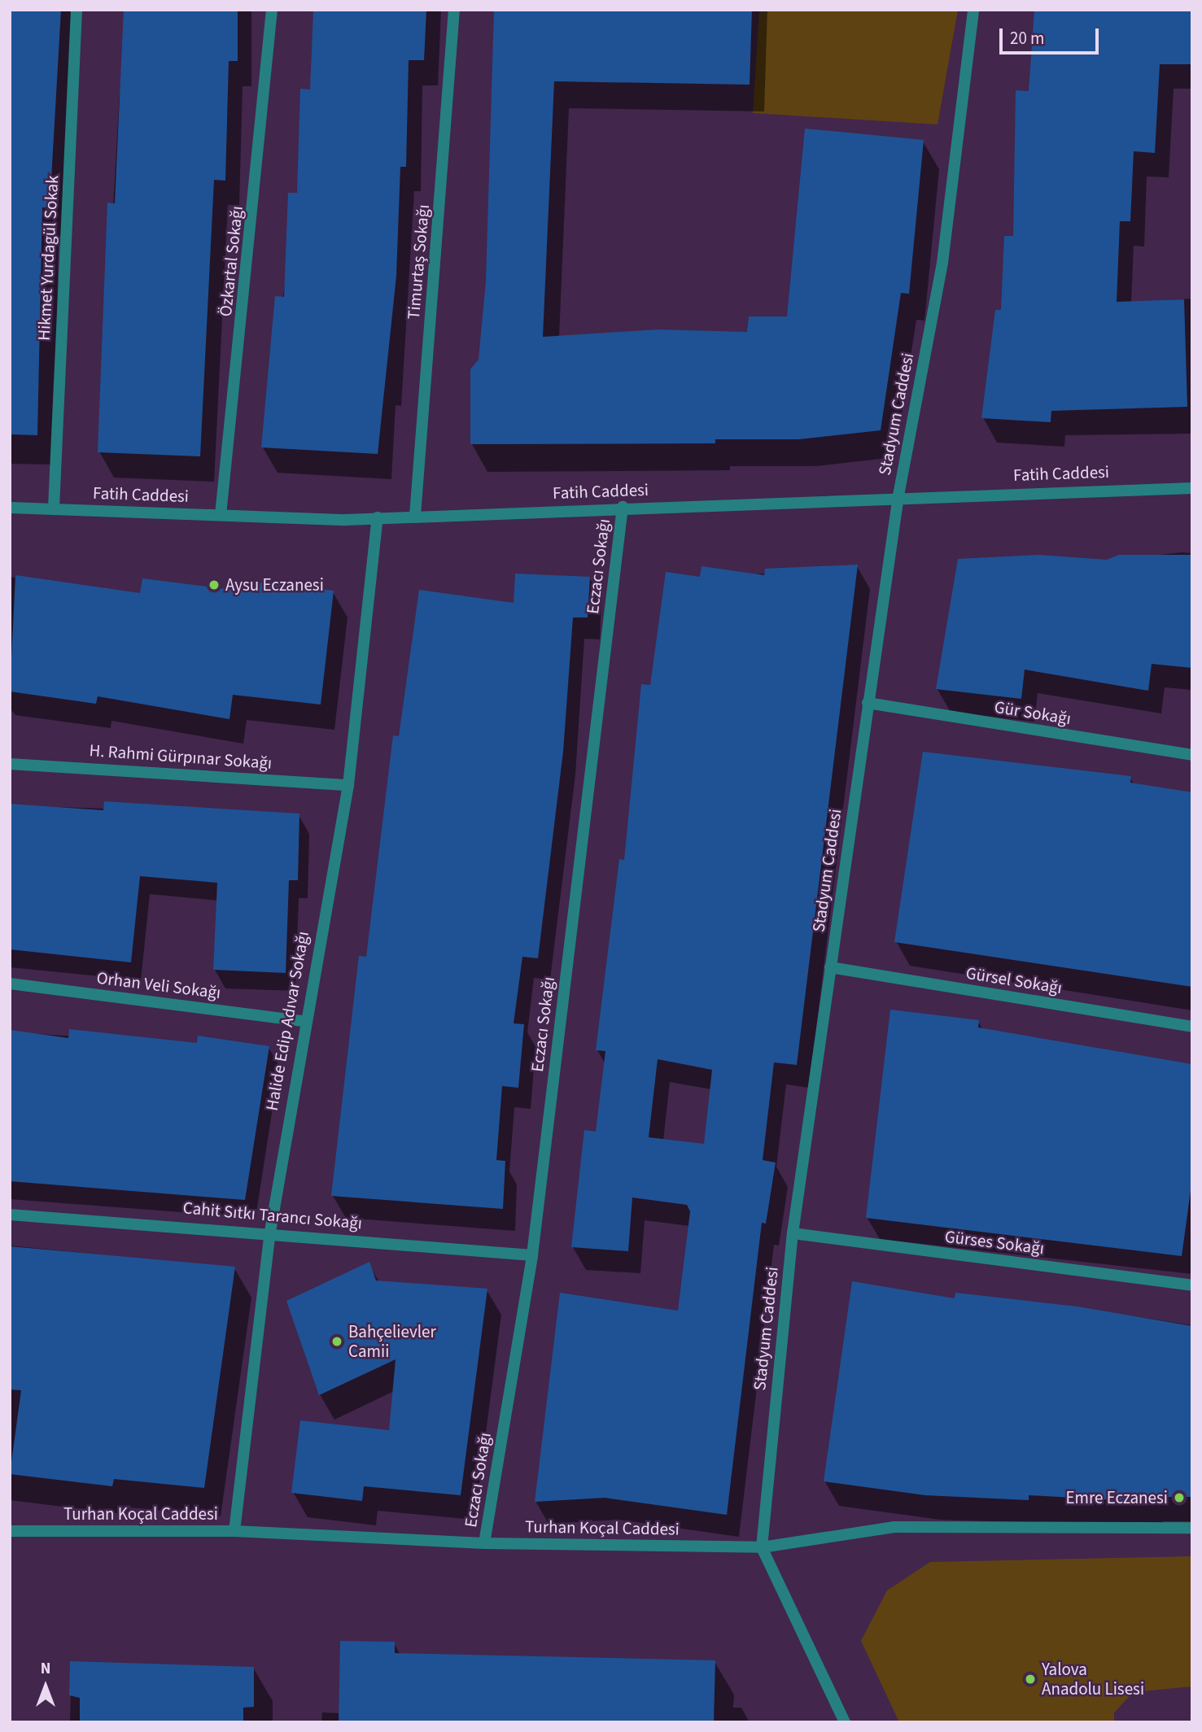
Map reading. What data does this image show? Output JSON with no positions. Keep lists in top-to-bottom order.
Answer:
{
  "streets": {
    "street": [
      "Hikmet Yurdagül Sokak",
      "Özkartal Sokağı",
      "Timurtaş Sokağı",
      "Stadyum Caddesi",
      "Fatih Caddesi",
      "Eczacı Sokağı",
      "Gür Sokağı",
      "H. Rahmi Gürpınar Sokağı",
      "Gürsel Sokağı",
      "Orhan Veli Sokağı",
      "Halide Edip Adıvar Sokağı",
      "Cahit Sıtkı Tarancı Sokağı",
      "Gürses Sokağı",
      "Turhan Koçal Caddesi"
    ]
  },
  "crossings": [
    ["Hikmet Yurdagül Sokak", "Fatih Caddesi"],
    ["Özkartal Sokağı", "Fatih Caddesi"],
    ["Timurtaş Sokağı", "Fatih Caddesi"],
    ["Stadyum Caddesi", "Fatih Caddesi"],
    ["Stadyum Caddesi", "Gür Sokağı"],
    ["Stadyum Caddesi", "Gürsel Sokağı"],
    ["Stadyum Caddesi", "Gürses Sokağı"],
    ["Stadyum Caddesi", "Turhan Koçal Caddesi"],
    ["Fatih Caddesi", "Eczacı Sokağı"],
    ["Fatih Caddesi", "Halide Edip Adıvar Sokağı"],
    ["Eczacı Sokağı", "Cahit Sıtkı Tarancı Sokağı"],
    ["Eczacı Sokağı", "Turhan Koçal Caddesi"],
    ["H. Rahmi Gürpınar Sokağı", "Halide Edip Adıvar Sokağı"],
    ["Orhan Veli Sokağı", "Halide Edip Adıvar Sokağı"],
    ["Halide Edip Adıvar Sokağı", "Cahit Sıtkı Tarancı Sokağı"],
    ["Halide Edip Adıvar Sokağı", "Turhan Koçal Caddesi"]
  ],
  "places": [
    "Aysu Eczanesi",
    "Bahçelievler Camii",
    "Emre Eczanesi",
    "Yalova Anadolu Lisesi"
  ],
  "scale_bar": "20 m",
  "north": "top"
}
